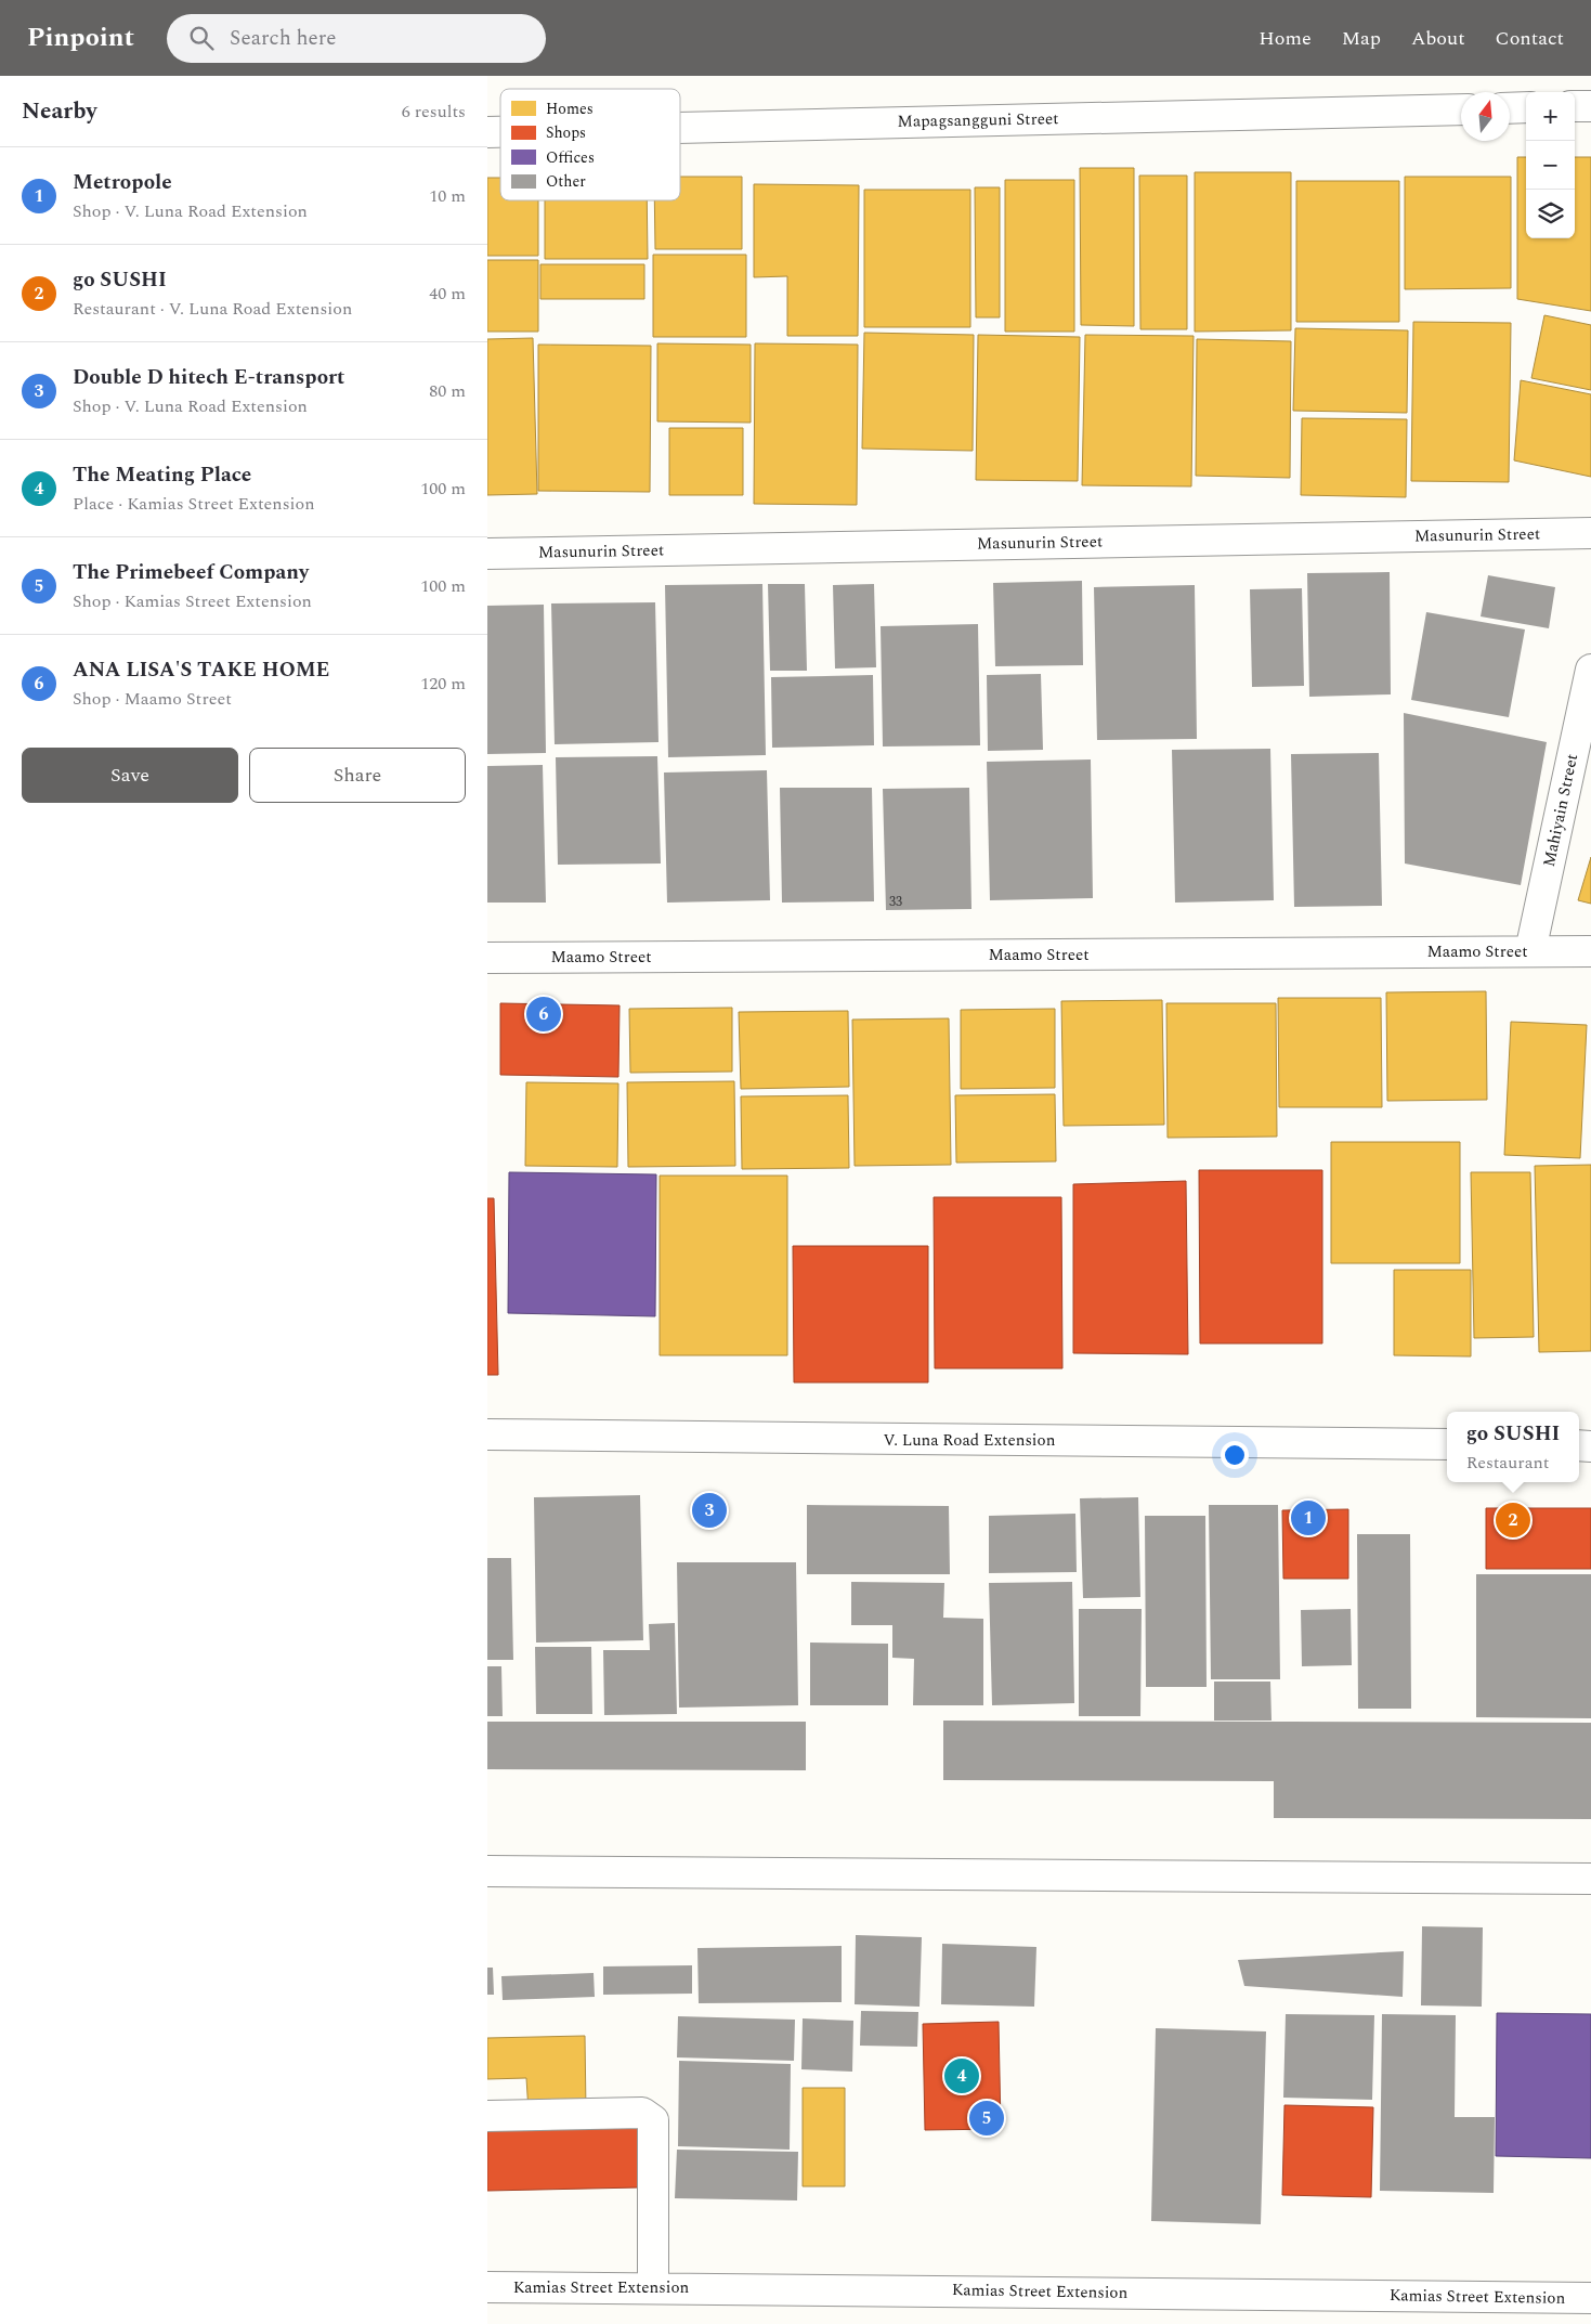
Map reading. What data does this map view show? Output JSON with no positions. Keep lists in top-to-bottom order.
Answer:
{
  "streets": {
    "street": [
      "Mapagsangguni Street",
      "Masunurin Street",
      "Mahiyain Street",
      "Maamo Street",
      "V. Luna Road Extension",
      "Kamias Street Extension"
    ]
  },
  "crossings": [
    ["Mahiyain Street", "Maamo Street"]
  ],
  "house_numbers": ["33"],
  "legend": [
    "Homes",
    "Shops",
    "Offices",
    "Other"
  ],
  "north": "top",
  "page": {
    "header": "Pinpoint",
    "search": "Search here",
    "nav": [
      "Home",
      "Map",
      "About",
      "Contact"
    ],
    "heading": ["Nearby", "6 results"],
    "map_buttons": ["+", "−"],
    "list": [
      {
        "mark": "1",
        "name": "Metropole",
        "note": "Shop · V. Luna Road Extension",
        "value": "10 m"
      },
      {
        "mark": "2",
        "name": "go SUSHI",
        "note": "Restaurant · V. Luna Road Extension",
        "value": "40 m"
      },
      {
        "mark": "3",
        "name": "Double D hitech E-transport",
        "note": "Shop · V. Luna Road Extension",
        "value": "80 m"
      },
      {
        "mark": "4",
        "name": "The Meating Place",
        "note": "Place · Kamias Street Extension",
        "value": "100 m"
      },
      {
        "mark": "5",
        "name": "The Primebeef Company",
        "note": "Shop · Kamias Street Extension",
        "value": "100 m"
      },
      {
        "mark": "6",
        "name": "ANA LISA'S TAKE HOME",
        "note": "Shop · Maamo Street",
        "value": "120 m"
      }
    ],
    "buttons": ["Save", "Share"],
    "pins": [
      "6",
      "3",
      "1",
      "2",
      "4",
      "5"
    ],
    "popup": ["go SUSHI", "Restaurant"]
  }
}
